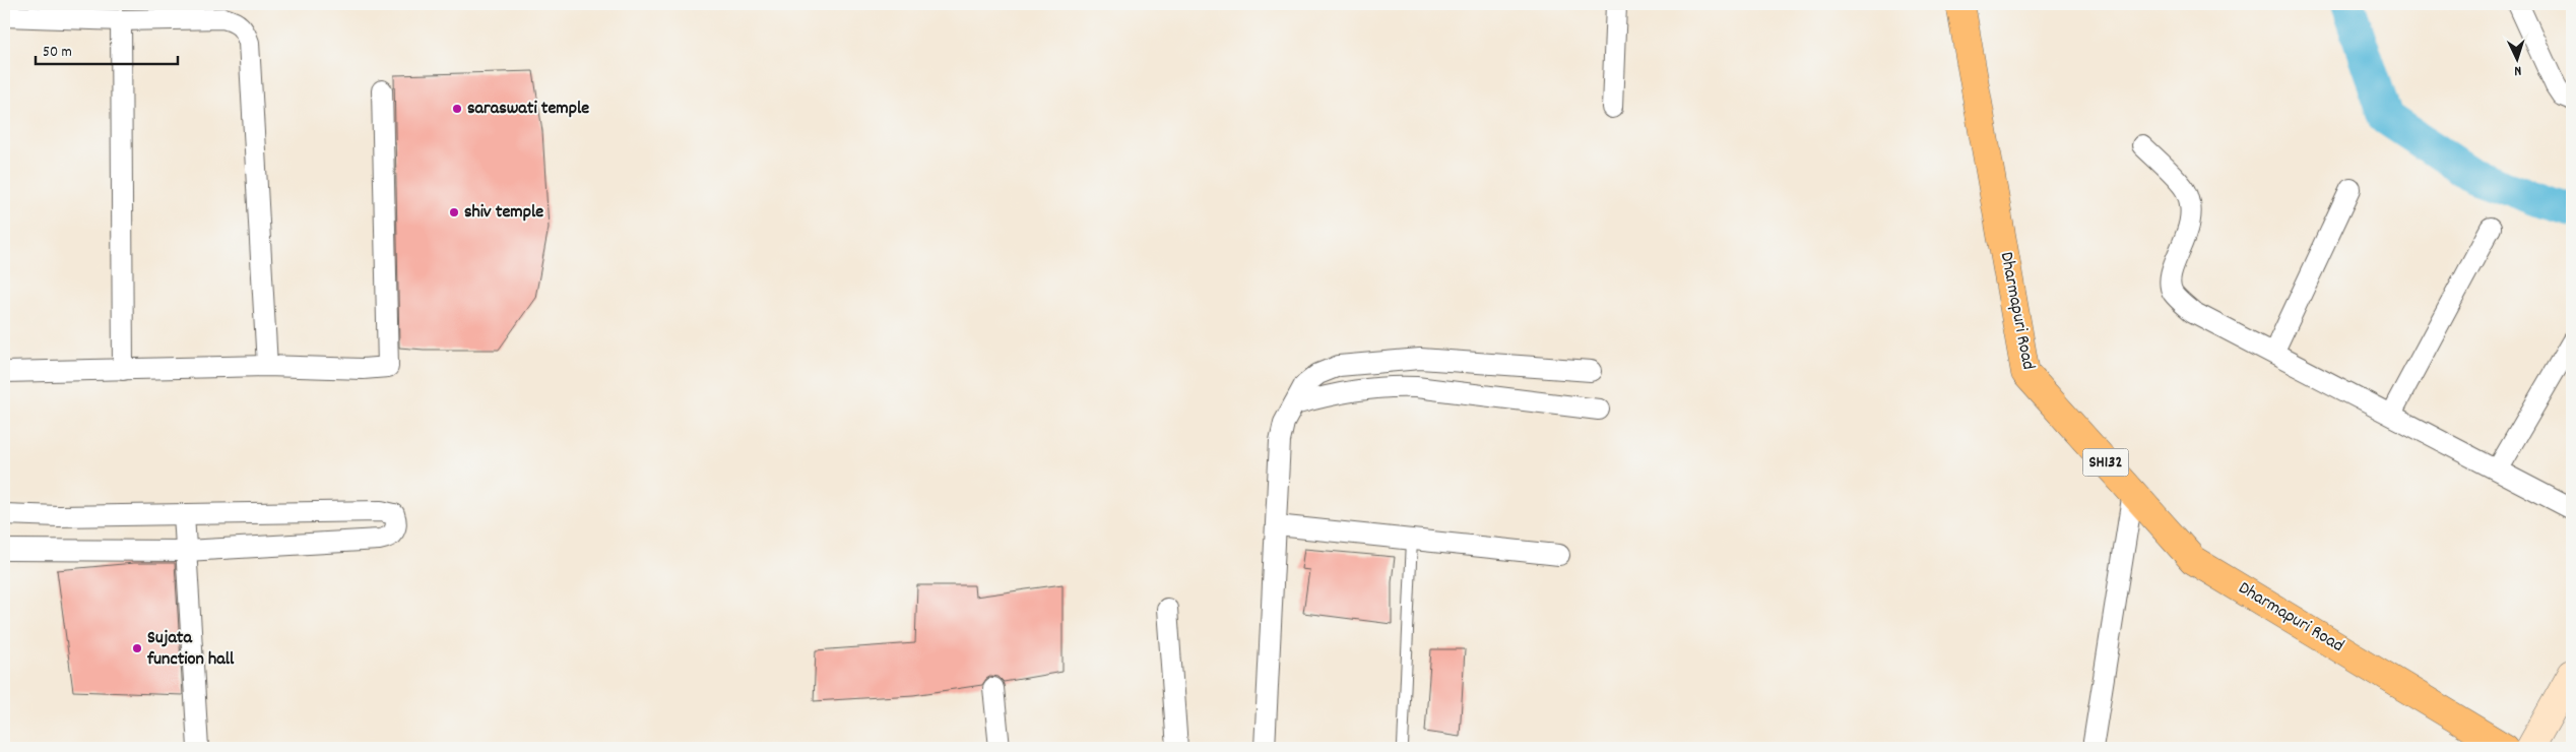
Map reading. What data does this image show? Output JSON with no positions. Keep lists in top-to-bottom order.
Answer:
{
  "streets": {
    "main road": ["Dharmapuri Road", "SH132"]
  },
  "places": ["saraswati temple", "shiv temple", "Sujata function hall"],
  "scale_bar": "50 m",
  "north": "bottom"
}
